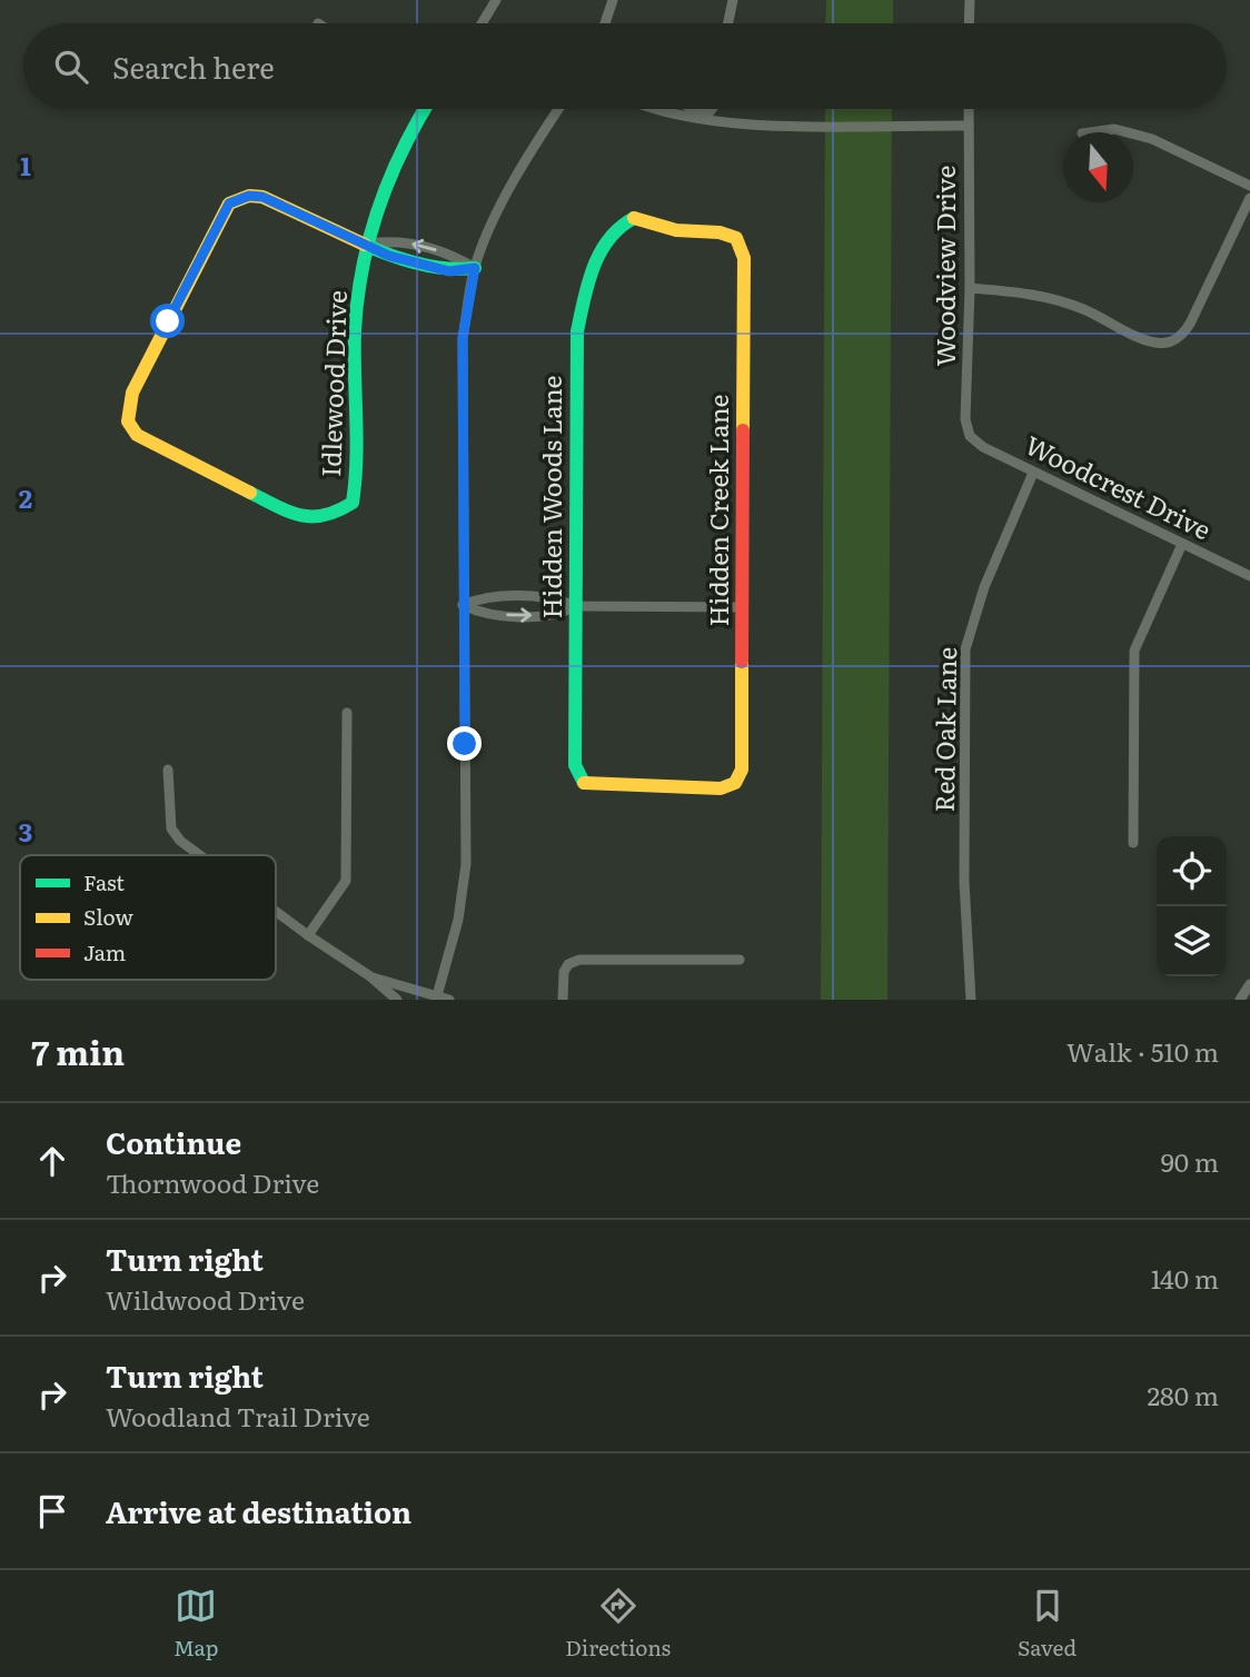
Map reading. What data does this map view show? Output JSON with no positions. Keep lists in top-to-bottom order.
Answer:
{
  "streets": {
    "street": [
      "Woodview Drive",
      "Idlewood Drive",
      "Woodcrest Drive",
      "Hidden Woods Lane",
      "Hidden Creek Lane",
      "Red Oak Lane"
    ]
  },
  "crossings": [
    ["Woodview Drive", "Woodcrest Drive"],
    ["Woodcrest Drive", "Red Oak Lane"],
    ["Hidden Woods Lane", "Hidden Creek Lane"]
  ],
  "legend": ["Fast", "Slow", "Jam"],
  "north": "bottom",
  "page": {
    "search": "Search here",
    "heading": ["7 min", "Walk · 510 m"],
    "list": [
      ["Continue", "Thornwood Drive", "90 m"],
      ["Turn right", "Wildwood Drive", "140 m"],
      ["Turn right", "Woodland Trail Drive", "280 m"],
      "Arrive at destination"
    ],
    "nav": ["Map", "Directions", "Saved"]
  },
  "grid": {
    "rows": ["1", "2", "3"]
  }
}
